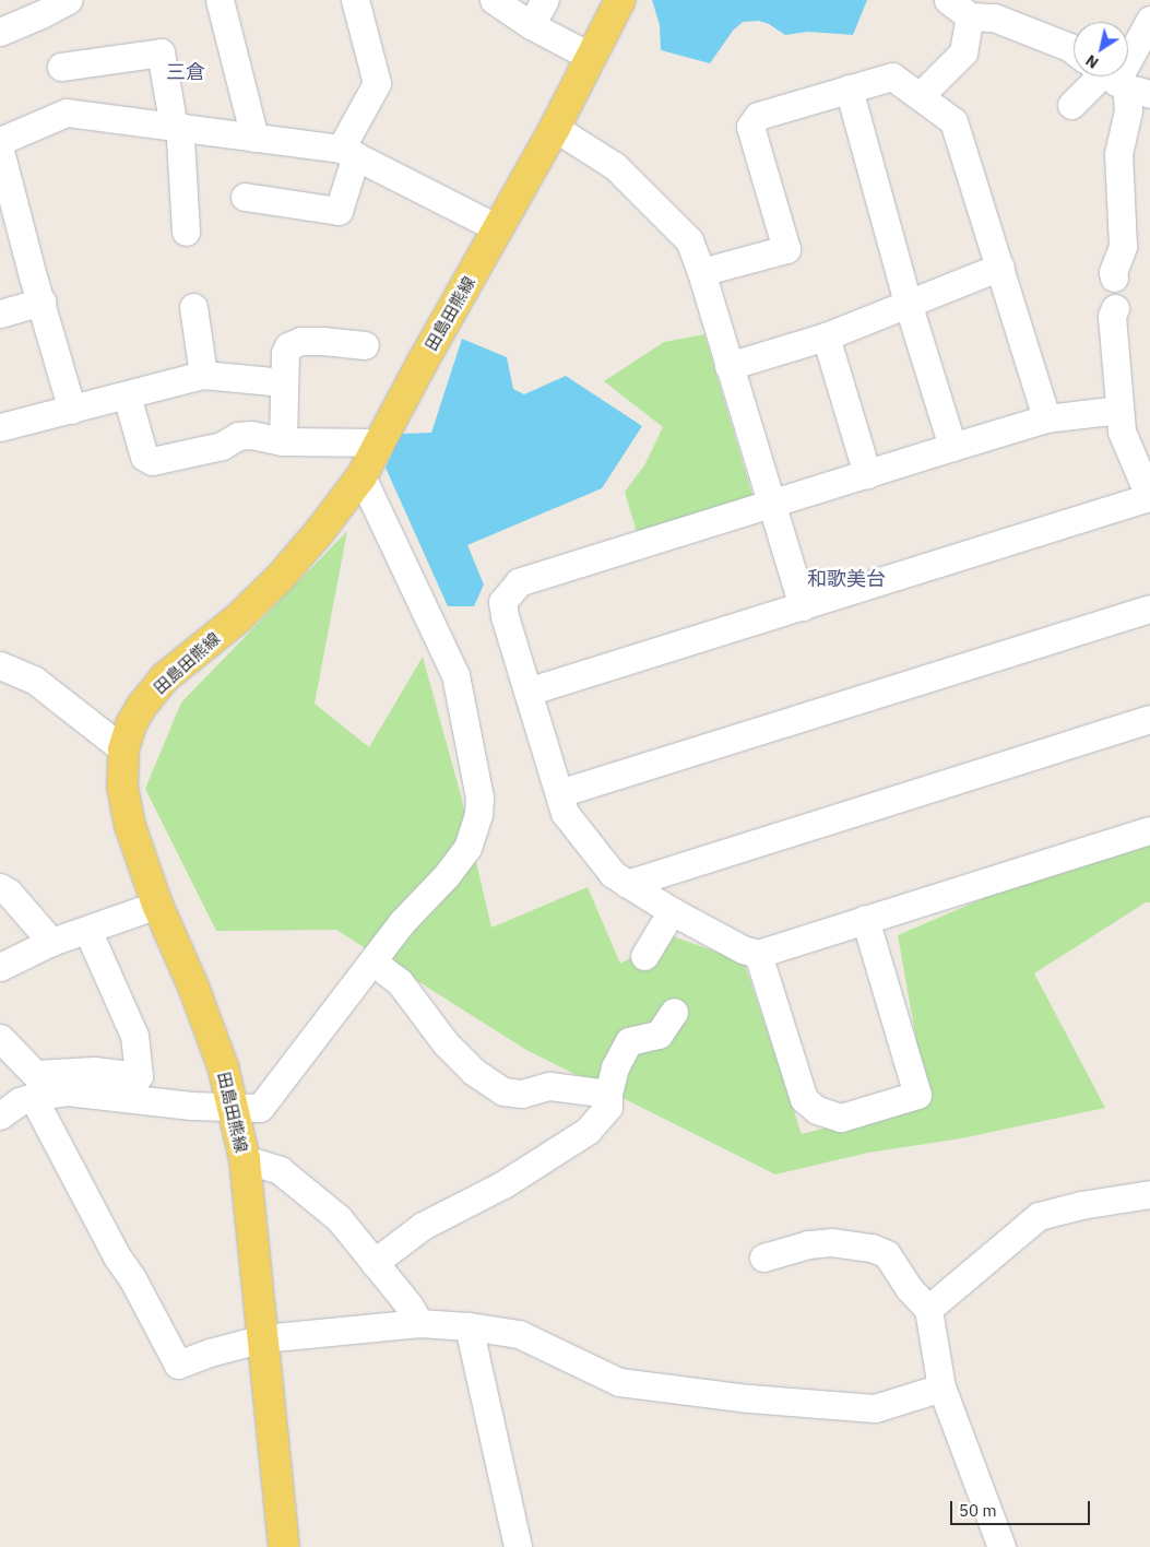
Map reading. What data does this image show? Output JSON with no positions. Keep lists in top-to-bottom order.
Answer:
{
  "streets": {
    "main road": ["田島田熊線"]
  },
  "districts": ["三倉", "和歌美台"],
  "scale_bar": "50 m",
  "north": "bottom left"
}
